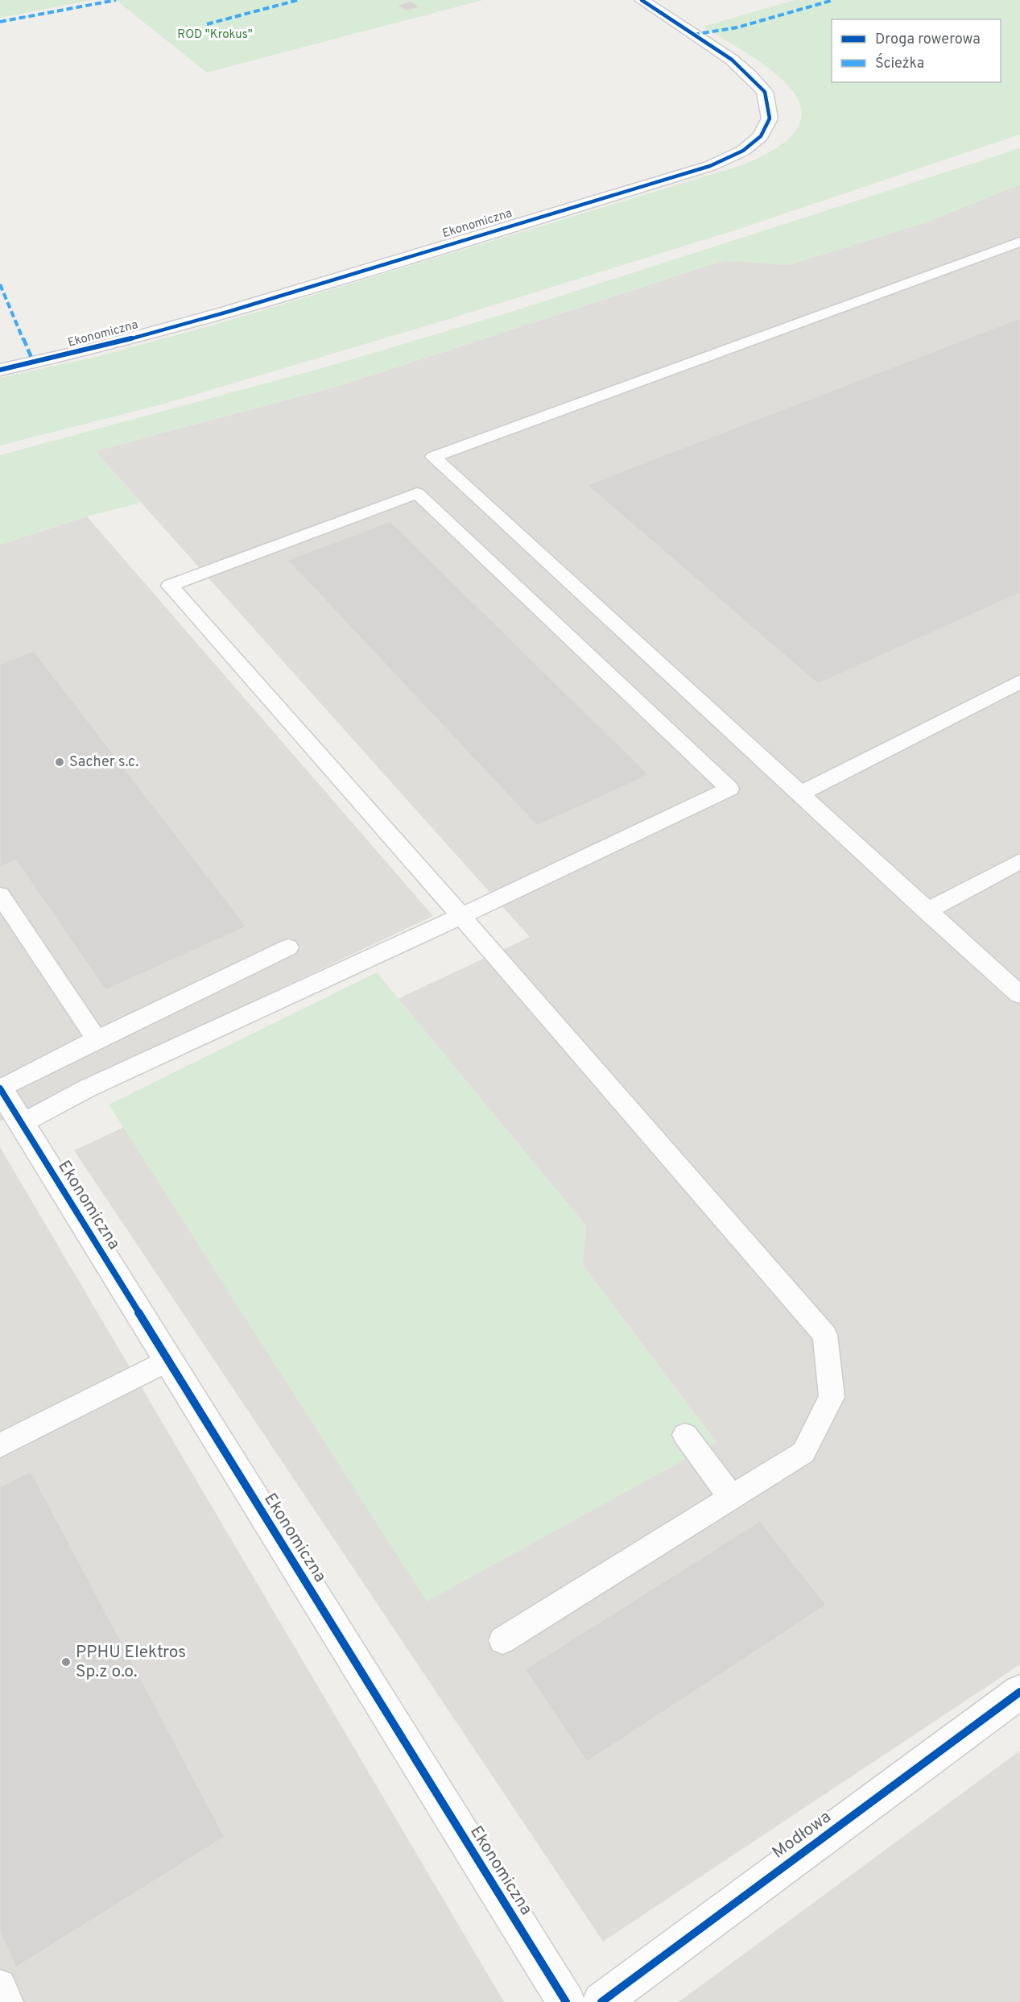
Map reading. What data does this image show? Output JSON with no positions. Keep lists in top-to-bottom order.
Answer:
{
  "streets": {
    "street": ["Ekonomiczna", "Modłowa"]
  },
  "parks": ["ROD \"Krokus\""],
  "places": ["Sacher s.c.", "PPHU Elektros Sp.z o.o."],
  "legend": ["Droga rowerowa", "Ścieżka"]
}
